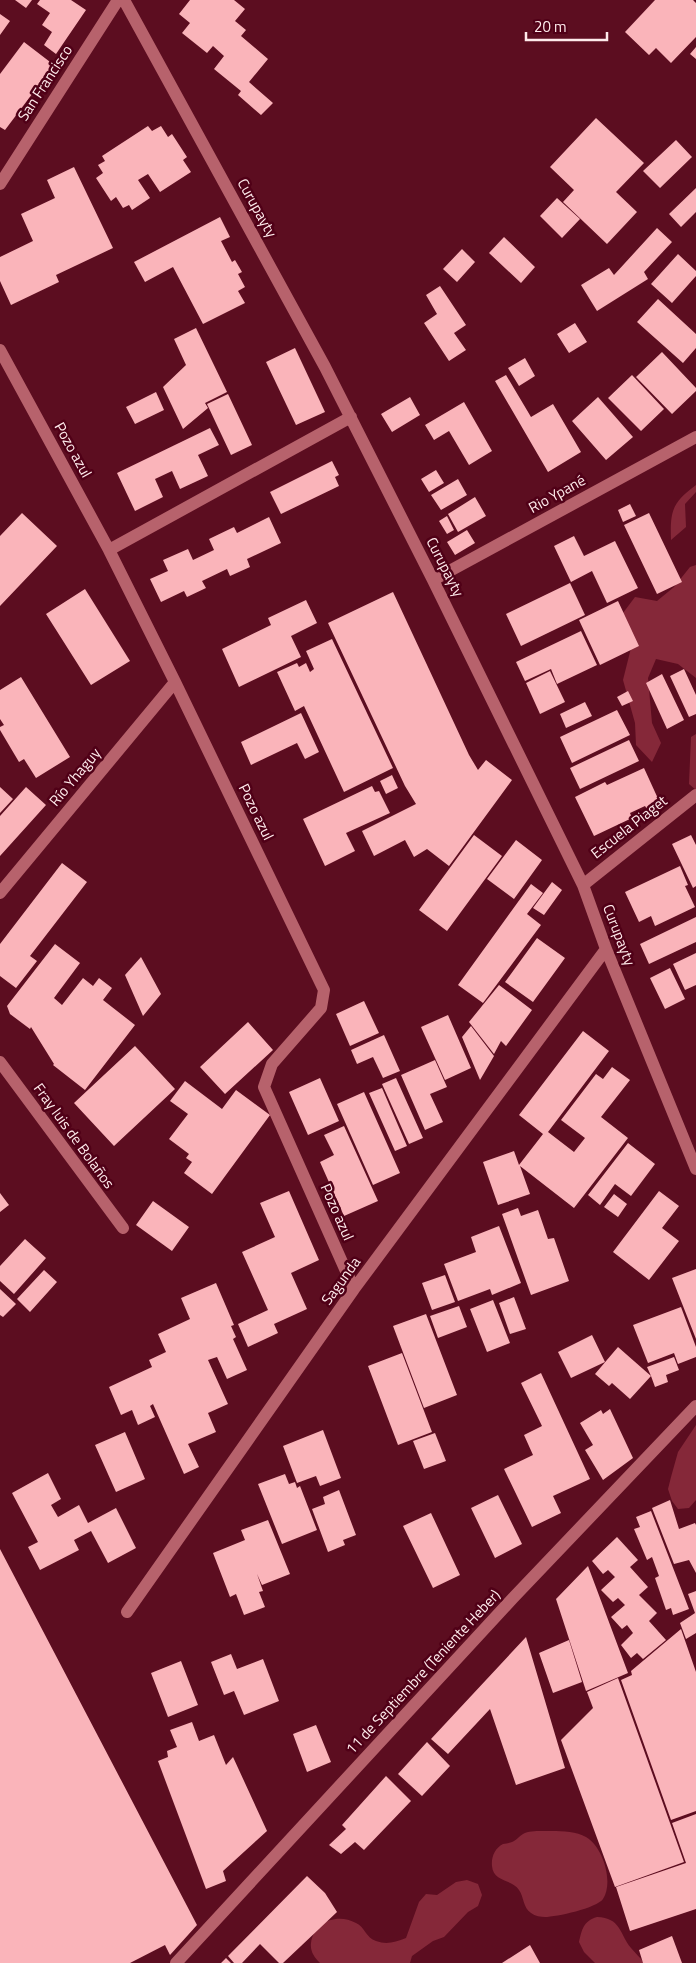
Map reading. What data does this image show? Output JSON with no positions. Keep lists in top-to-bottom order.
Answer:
{
  "streets": {
    "street": [
      "San Francisco",
      "Curupayty",
      "Pozo azul",
      "Rio Ypané",
      "Río Yhaguy",
      "Escuela Piaget",
      "Fray luis de Bolaños",
      "Sagunda",
      "11 de Septiembre (Teniente Heber)"
    ]
  },
  "crossings": [
    ["Curupayty", "Rio Ypané"],
    ["Curupayty", "Escuela Piaget"],
    ["Curupayty", "Sagunda"],
    ["Pozo azul", "Río Yhaguy"],
    ["Pozo azul", "Sagunda"]
  ],
  "scale_bar": "20 m"
}
